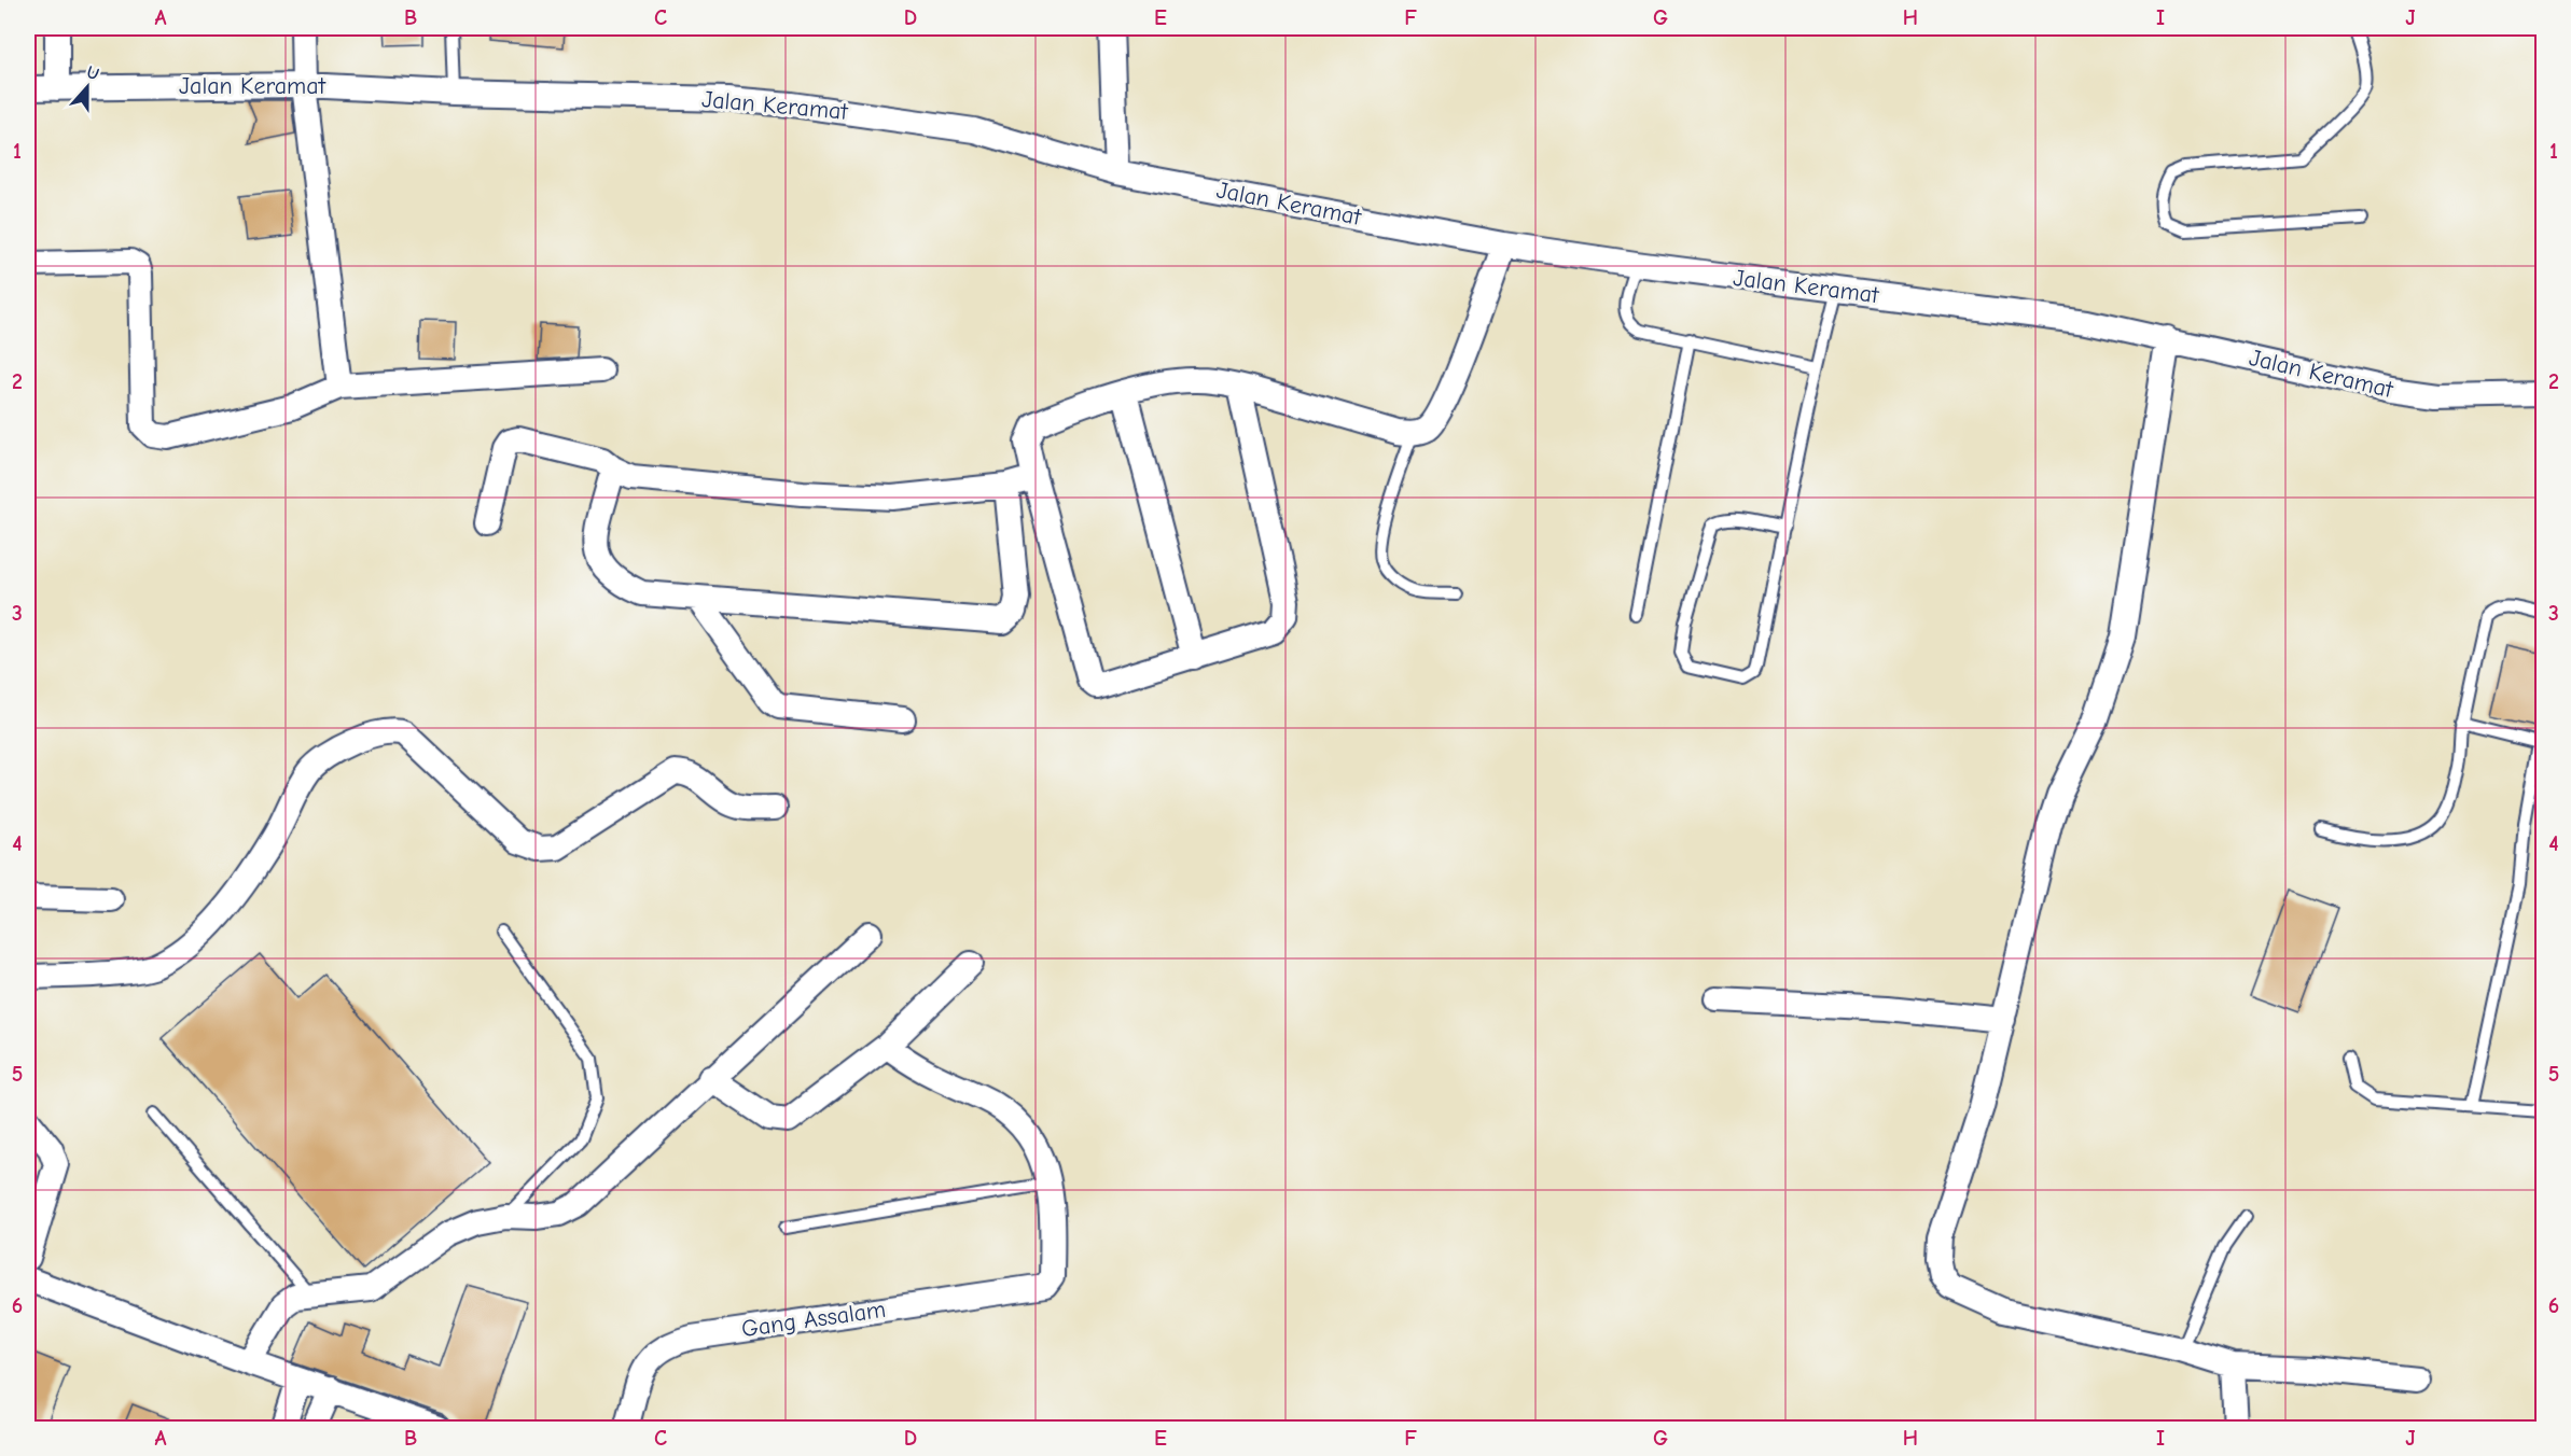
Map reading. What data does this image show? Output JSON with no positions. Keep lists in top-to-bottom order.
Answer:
{
  "streets": {
    "street": ["Jalan Keramat", "Gang Assalam"]
  },
  "north": "top",
  "grid": {
    "columns": [
      "A",
      "B",
      "C",
      "D",
      "E",
      "F",
      "G",
      "H",
      "I",
      "J"
    ],
    "rows": [
      "1",
      "2",
      "3",
      "4",
      "5",
      "6"
    ]
  }
}
